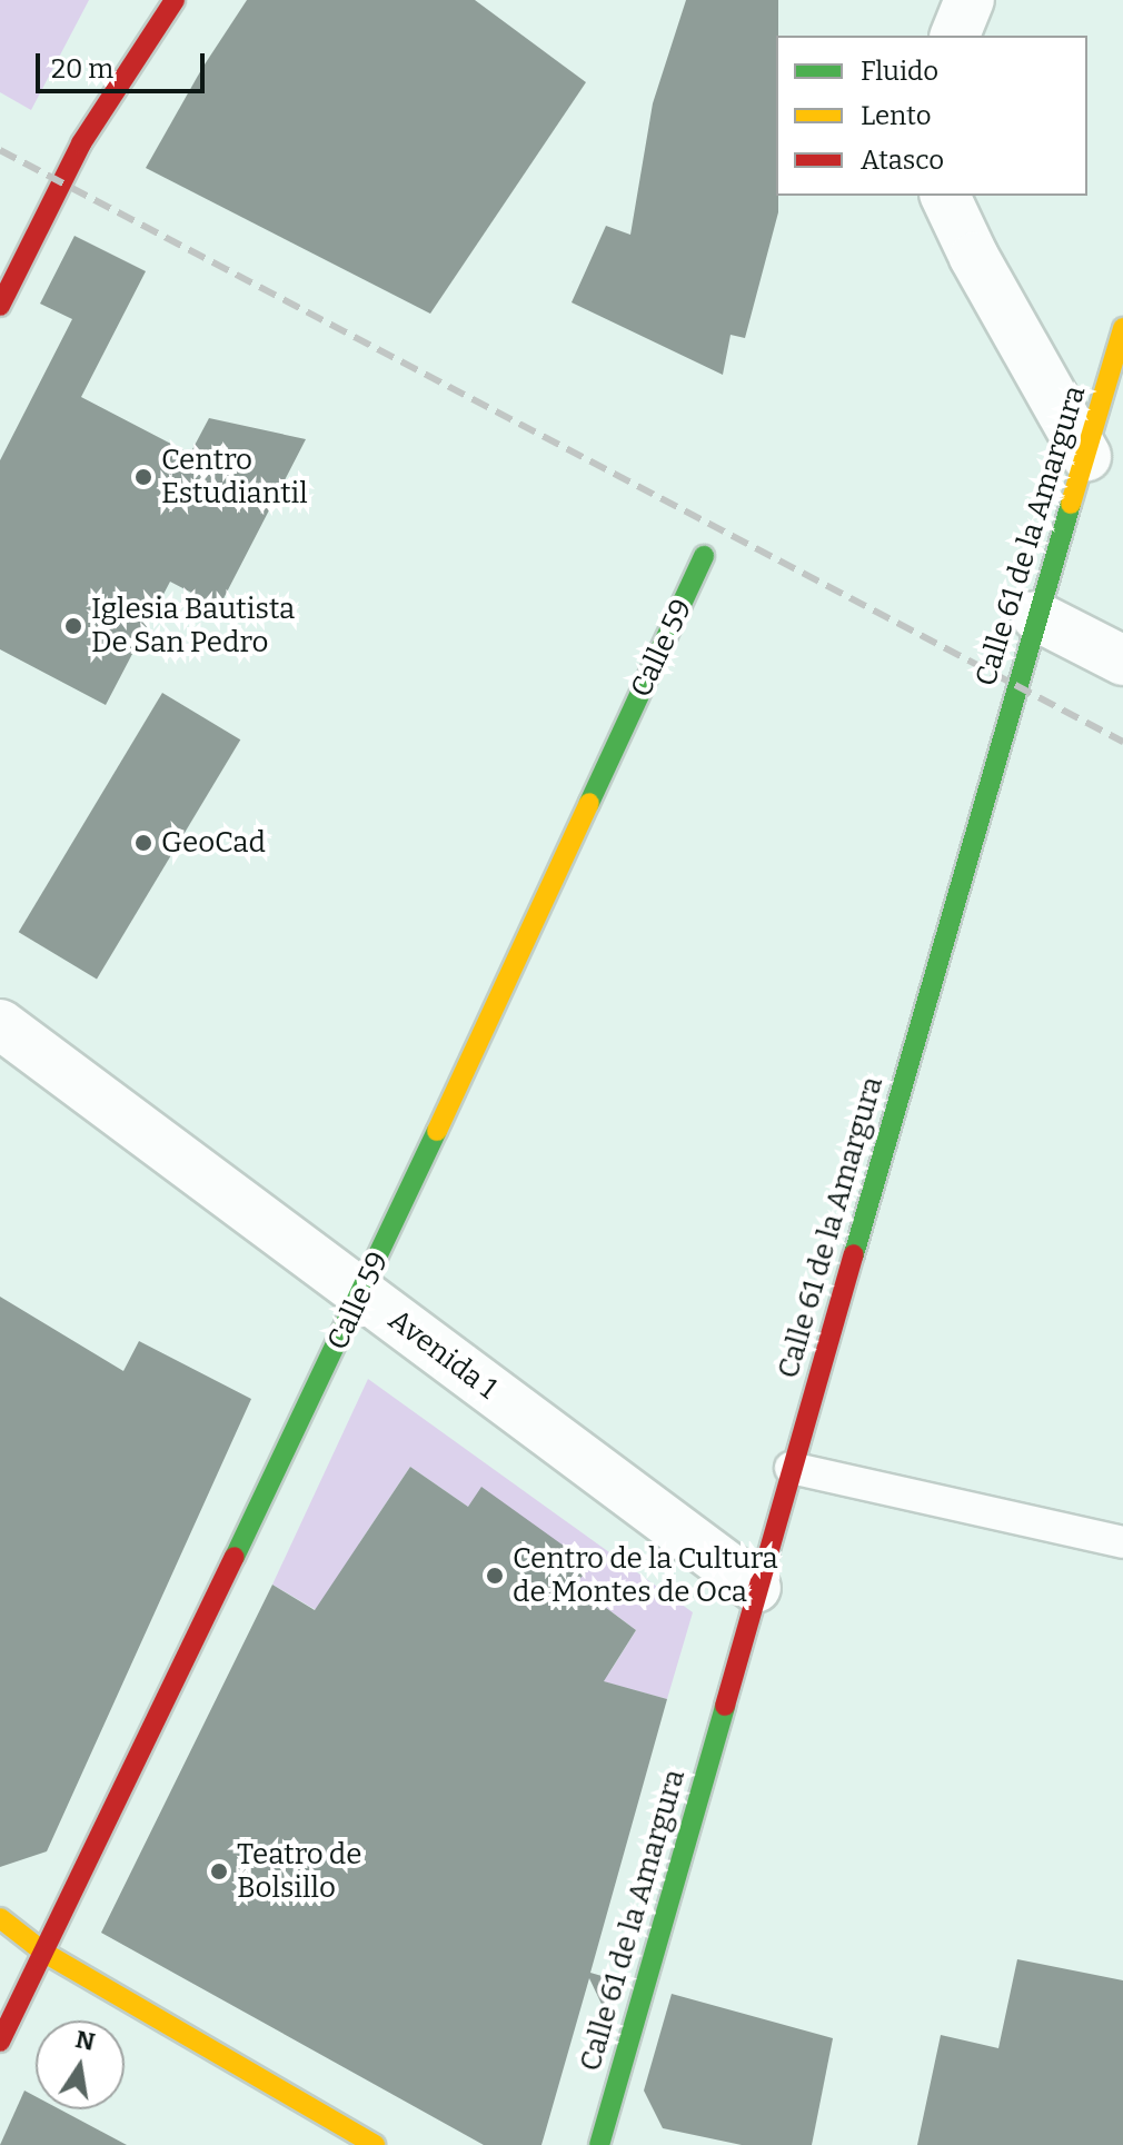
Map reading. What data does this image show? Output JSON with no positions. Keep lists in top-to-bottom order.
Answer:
{
  "streets": {
    "main road": ["Calle 61 de la Amargura", "Calle 59"],
    "street": ["Avenida 1"]
  },
  "crossings": [
    ["Calle 61 de la Amargura", "Avenida 1"],
    ["Calle 59", "Avenida 1"]
  ],
  "places": [
    "Centro Estudiantil",
    "Iglesia Bautista De San Pedro",
    "GeoCad",
    "Centro de la Cultura de Montes de Oca",
    "Teatro de Bolsillo"
  ],
  "legend": ["Fluido", "Lento", "Atasco"],
  "scale_bar": "20 m",
  "north": "top"
}
